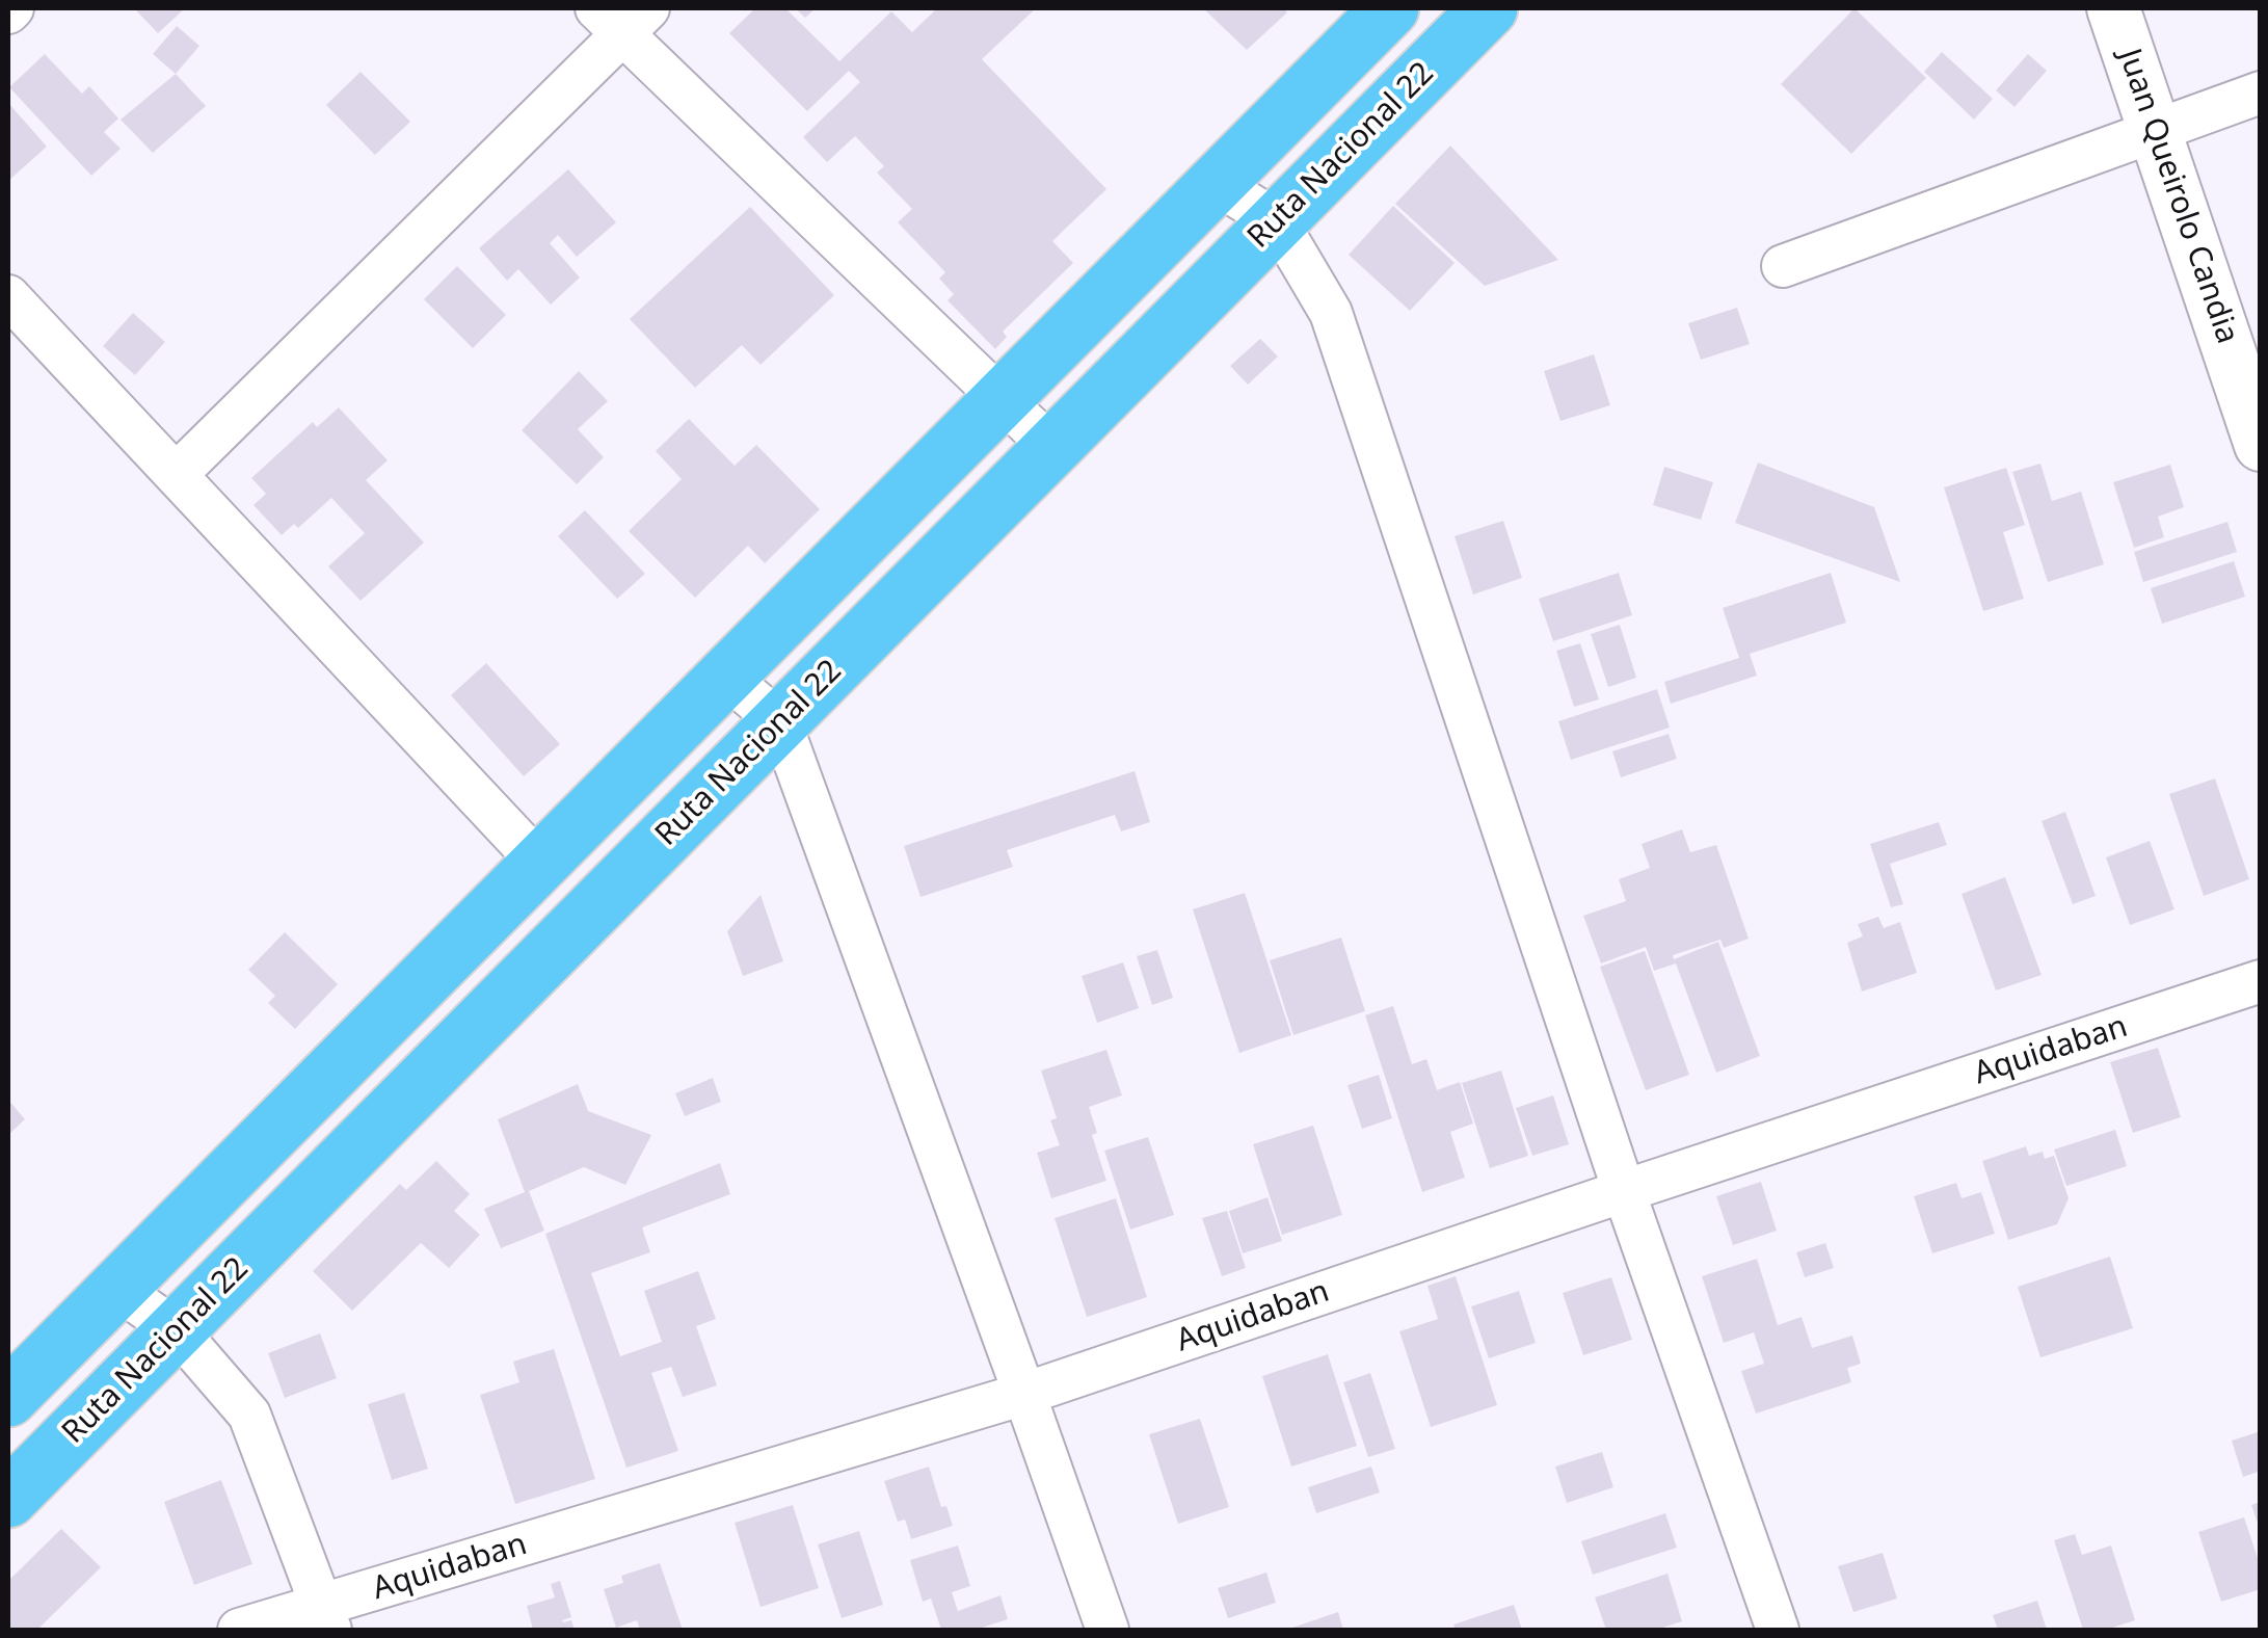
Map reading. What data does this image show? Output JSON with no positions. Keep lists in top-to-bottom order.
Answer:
{
  "streets": {
    "highway": ["Ruta Nacional 22"],
    "street": ["Juan Queirolo Candia", "Aquidaban"]
  }
}
